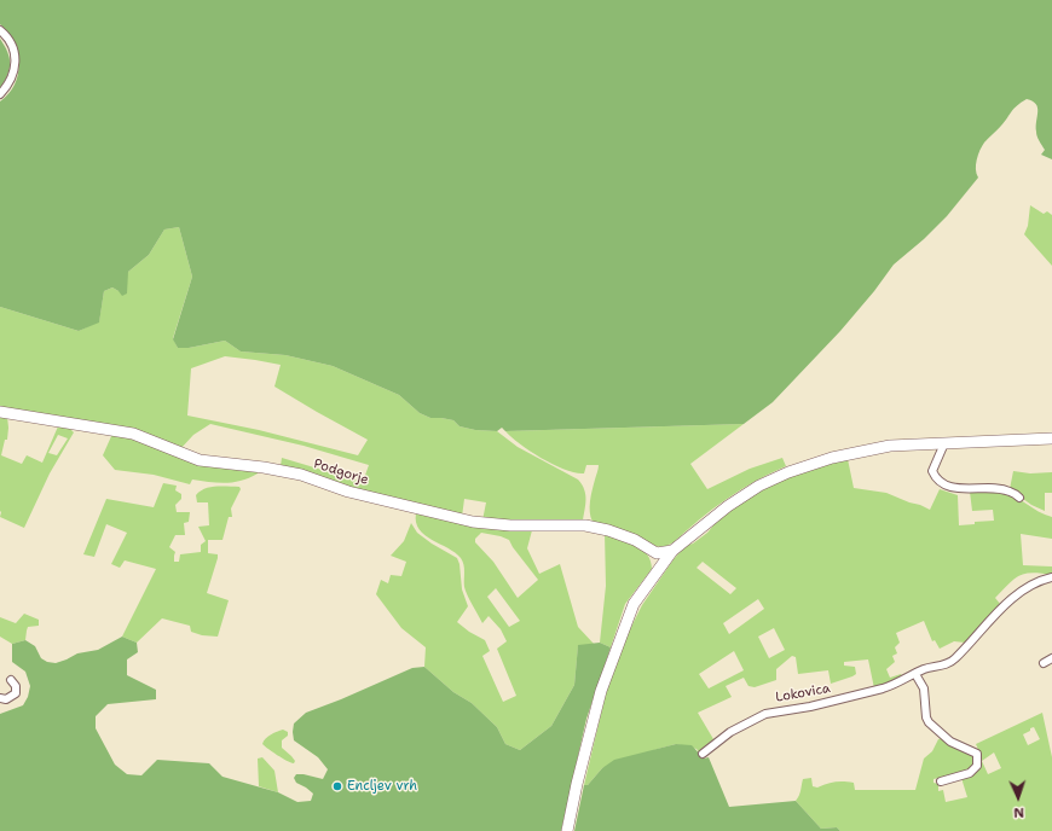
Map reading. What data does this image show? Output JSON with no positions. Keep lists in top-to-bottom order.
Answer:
{
  "streets": {
    "main road": ["Podgorje"],
    "street": ["Lokovica"]
  },
  "places": ["Encljev vrh"],
  "north": "bottom"
}
